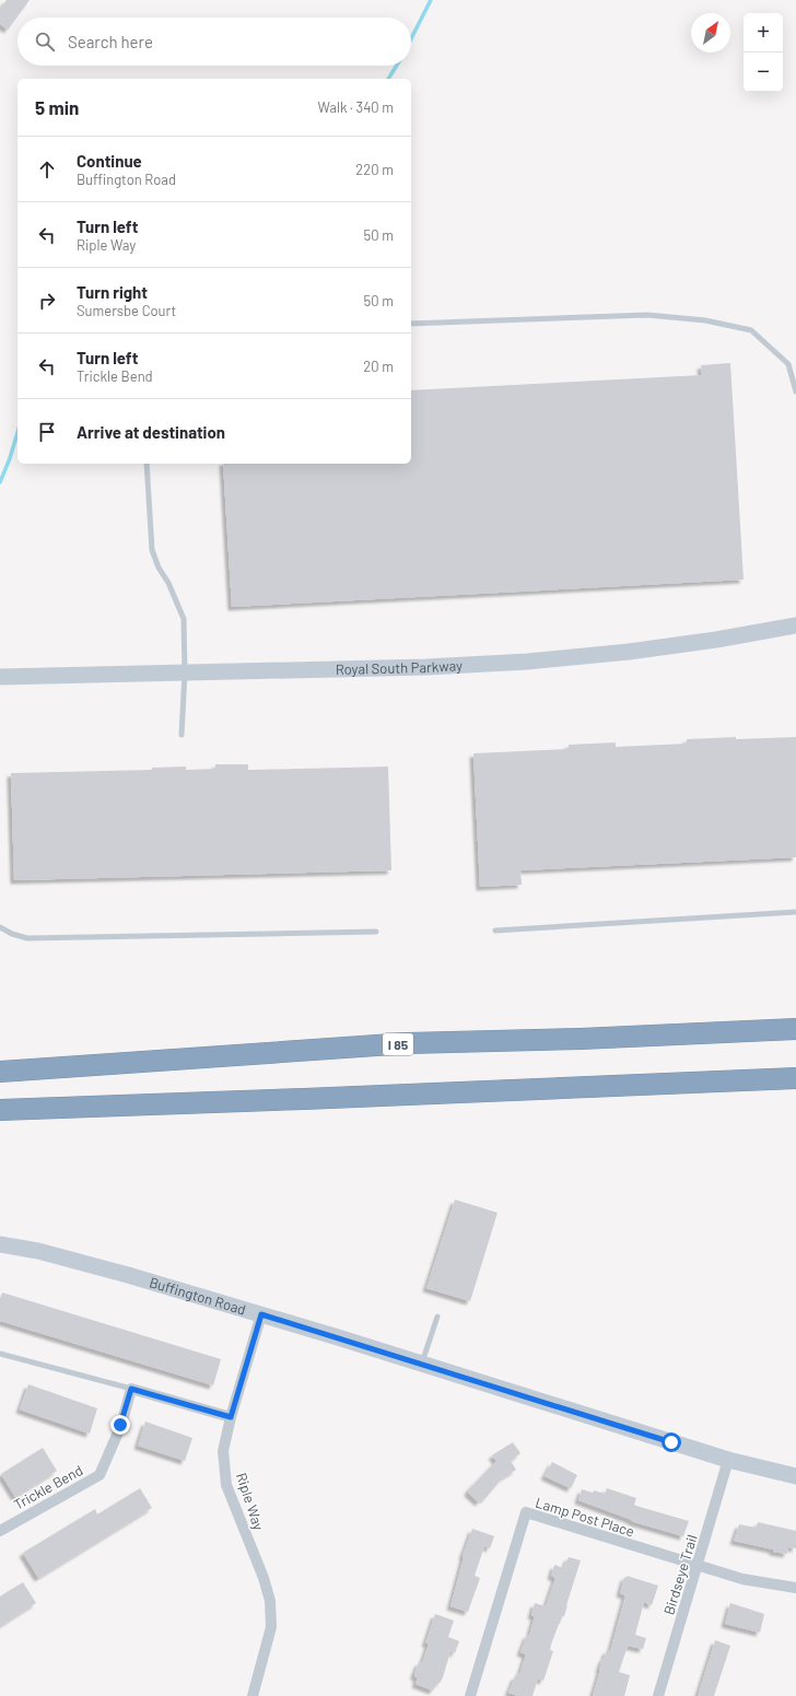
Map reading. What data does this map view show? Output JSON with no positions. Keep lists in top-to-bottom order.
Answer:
{
  "streets": {
    "highway": ["I 85"],
    "street": [
      "Royal South Parkway",
      "Buffington Road",
      "Trickle Bend",
      "Riple Way",
      "Lamp Post Place",
      "Birdseye Trail"
    ]
  },
  "crossings": [
    ["Buffington Road", "Riple Way"],
    ["Buffington Road", "Birdseye Trail"],
    ["Lamp Post Place", "Birdseye Trail"]
  ],
  "north": "top right",
  "page": {
    "map_buttons": ["+", "−"],
    "search": "Search here",
    "heading": ["5 min", "Walk · 340 m"],
    "list": [
      ["Continue", "Buffington Road", "220 m"],
      ["Turn left", "Riple Way", "50 m"],
      ["Turn right", "Sumersbe Court", "50 m"],
      ["Turn left", "Trickle Bend", "20 m"],
      "Arrive at destination"
    ]
  }
}
